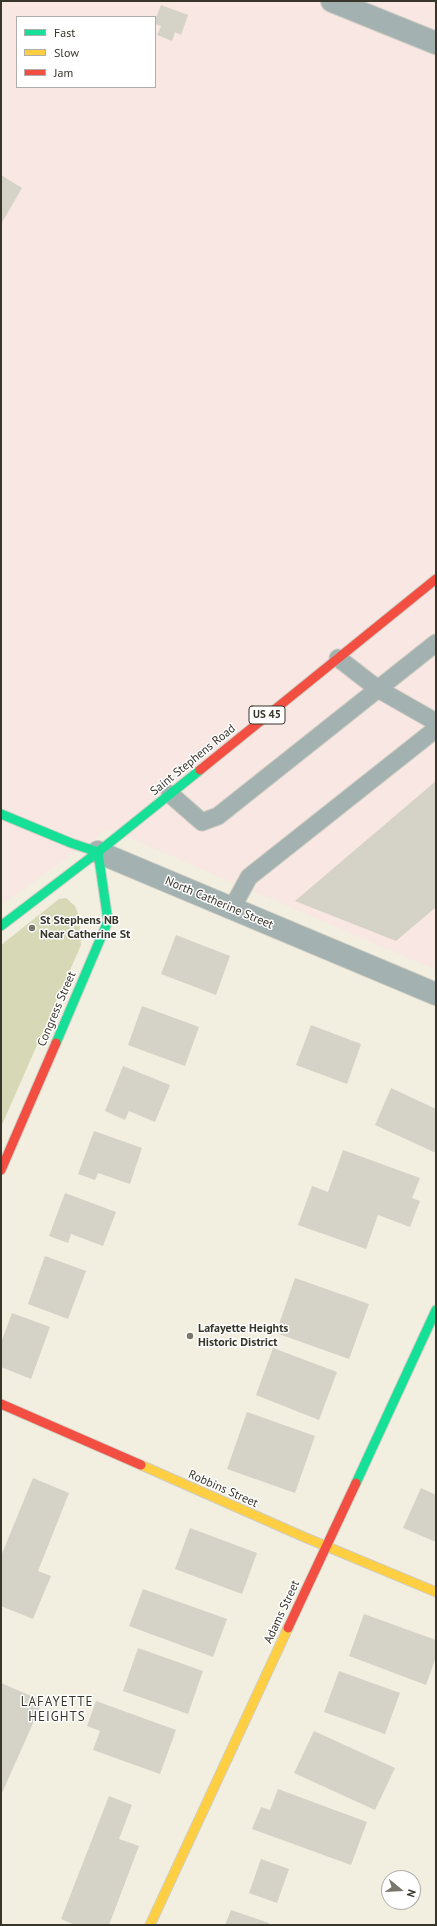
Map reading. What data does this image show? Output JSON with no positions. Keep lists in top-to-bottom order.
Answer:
{
  "streets": {
    "street": [
      "US 45",
      "Saint Stephens Road",
      "North Catherine Street",
      "Congress Street",
      "Robbins Street",
      "Adams Street"
    ]
  },
  "crossings": [
    ["Saint Stephens Road", "North Catherine Street"],
    ["Saint Stephens Road", "Congress Street"],
    ["North Catherine Street", "Congress Street"],
    ["Robbins Street", "Adams Street"]
  ],
  "districts": ["LAFAYETTE HEIGHTS"],
  "places": ["St Stephens NB Near Catherine St", "Lafayette Heights Historic District"],
  "legend": ["Fast", "Slow", "Jam"],
  "north": "right"
}
